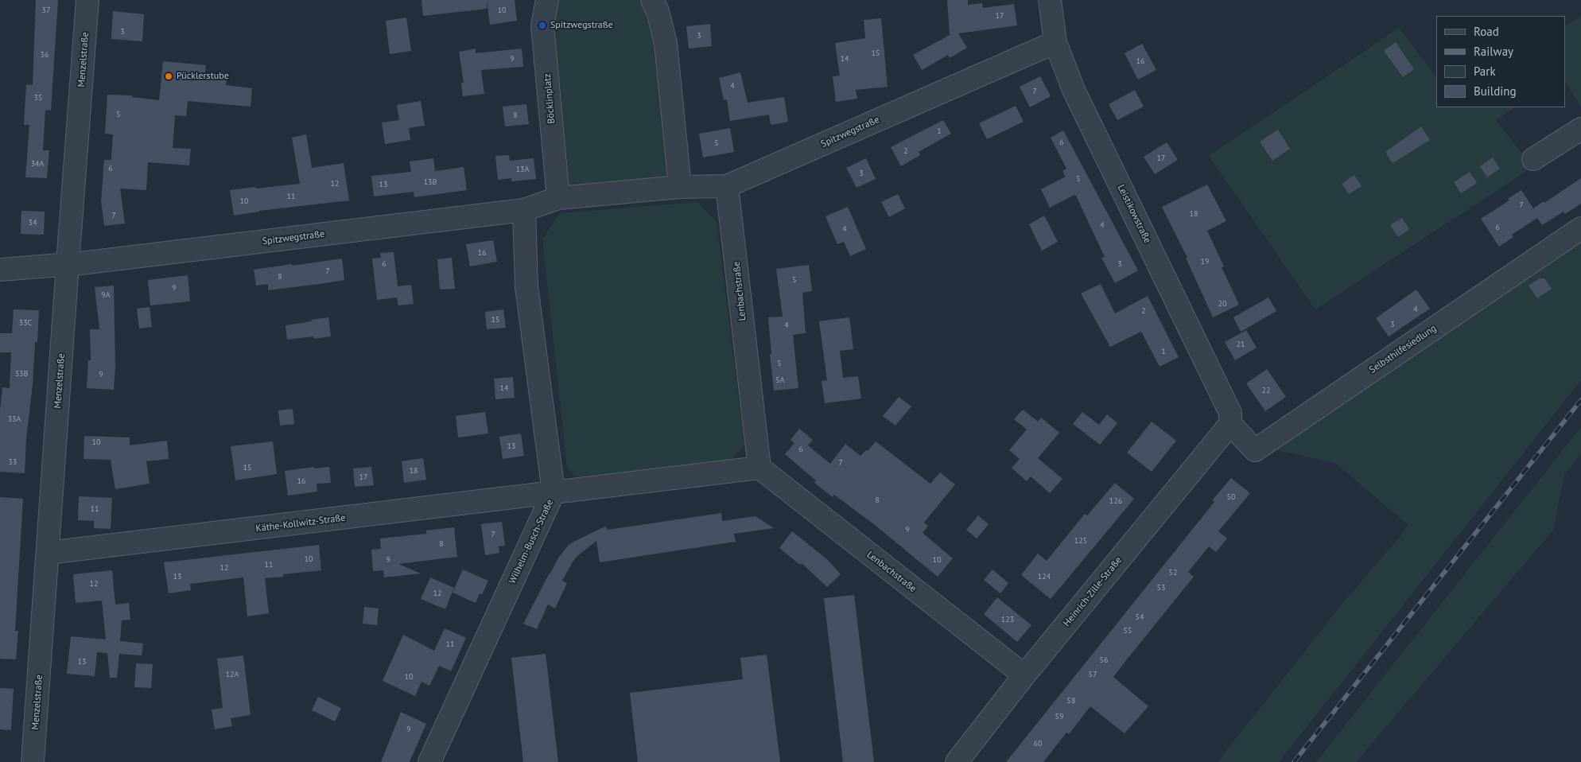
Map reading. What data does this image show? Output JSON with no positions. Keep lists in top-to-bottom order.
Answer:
{
  "streets": {
    "street": [
      "Menzelstraße",
      "Böcklinplatz",
      "Spitzwegstraße",
      "Leistikowstraße",
      "Lenbachstraße",
      "Selbsthilfesiedlung",
      "Käthe-Kollwitz-Straße",
      "Wilhelm-Busch-Straße",
      "Heinrich-Zille-Straße"
    ]
  },
  "crossings": [
    ["Menzelstraße", "Spitzwegstraße"],
    ["Menzelstraße", "Käthe-Kollwitz-Straße"],
    ["Böcklinplatz", "Spitzwegstraße"],
    ["Spitzwegstraße", "Leistikowstraße"],
    ["Spitzwegstraße", "Lenbachstraße"],
    ["Spitzwegstraße", "Wilhelm-Busch-Straße"],
    ["Leistikowstraße", "Selbsthilfesiedlung"],
    ["Leistikowstraße", "Heinrich-Zille-Straße"],
    ["Lenbachstraße", "Heinrich-Zille-Straße"],
    ["Selbsthilfesiedlung", "Heinrich-Zille-Straße"],
    ["Käthe-Kollwitz-Straße", "Wilhelm-Busch-Straße"]
  ],
  "places": ["Spitzwegstraße", "Pücklerstube"],
  "house_numbers": [
    "37",
    "10",
    "17",
    "3",
    "3",
    "15",
    "36",
    "9",
    "14",
    "16",
    "4",
    "7",
    "35",
    "5",
    "8",
    "1",
    "6",
    "5",
    "2",
    "17",
    "34A",
    "6",
    "13A",
    "3",
    "5",
    "13B",
    "12",
    "13",
    "11",
    "10",
    "7",
    "18",
    "7",
    "34",
    "4",
    "6",
    "4",
    "16",
    "19",
    "6",
    "3",
    "7",
    "8",
    "5",
    "9",
    "9A",
    "20",
    "4",
    "2",
    "15",
    "33C",
    "3",
    "4",
    "21",
    "1",
    "5",
    "33B",
    "9",
    "5A",
    "14",
    "22",
    "33A",
    "10",
    "13",
    "6",
    "33",
    "7",
    "15",
    "18",
    "17",
    "16",
    "50",
    "8",
    "126",
    "11",
    "9",
    "7",
    "125",
    "8",
    "10",
    "9",
    "10",
    "11",
    "12",
    "52",
    "13",
    "124",
    "12",
    "53",
    "12",
    "54",
    "123",
    "55",
    "11",
    "56",
    "13",
    "12A",
    "57",
    "10",
    "58",
    "59",
    "9",
    "60"
  ],
  "legend": [
    "Road",
    "Railway",
    "Park",
    "Building"
  ]
}
